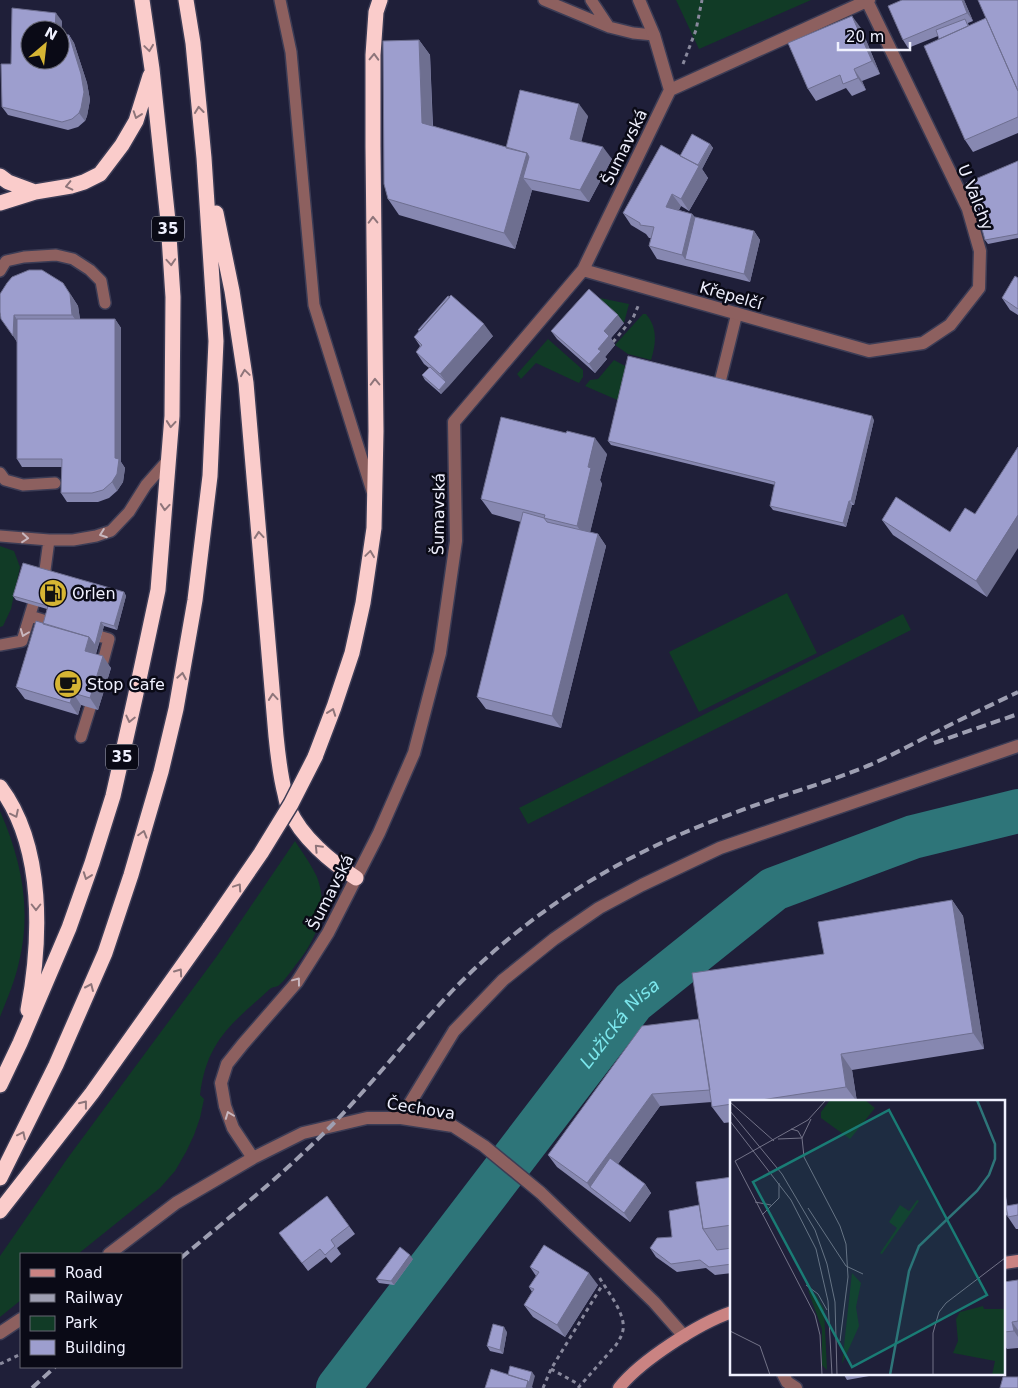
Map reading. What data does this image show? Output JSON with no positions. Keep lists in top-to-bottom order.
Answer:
{
  "streets": {
    "highway": ["35"],
    "street": [
      "Šumavská",
      "U Valchy",
      "Křepelčí",
      "Čechova"
    ]
  },
  "crossings": [
    ["Šumavská", "Křepelčí"],
    ["Šumavská", "Čechova"],
    ["U Valchy", "Křepelčí"]
  ],
  "water": ["Lužická Nisa"],
  "places": {
    "fuel station": ["Orlen"],
    "cafe": ["Stop Cafe"]
  },
  "legend": [
    "Road",
    "Railway",
    "Park",
    "Building"
  ],
  "scale_bar": "20 m",
  "north": "top right"
}
